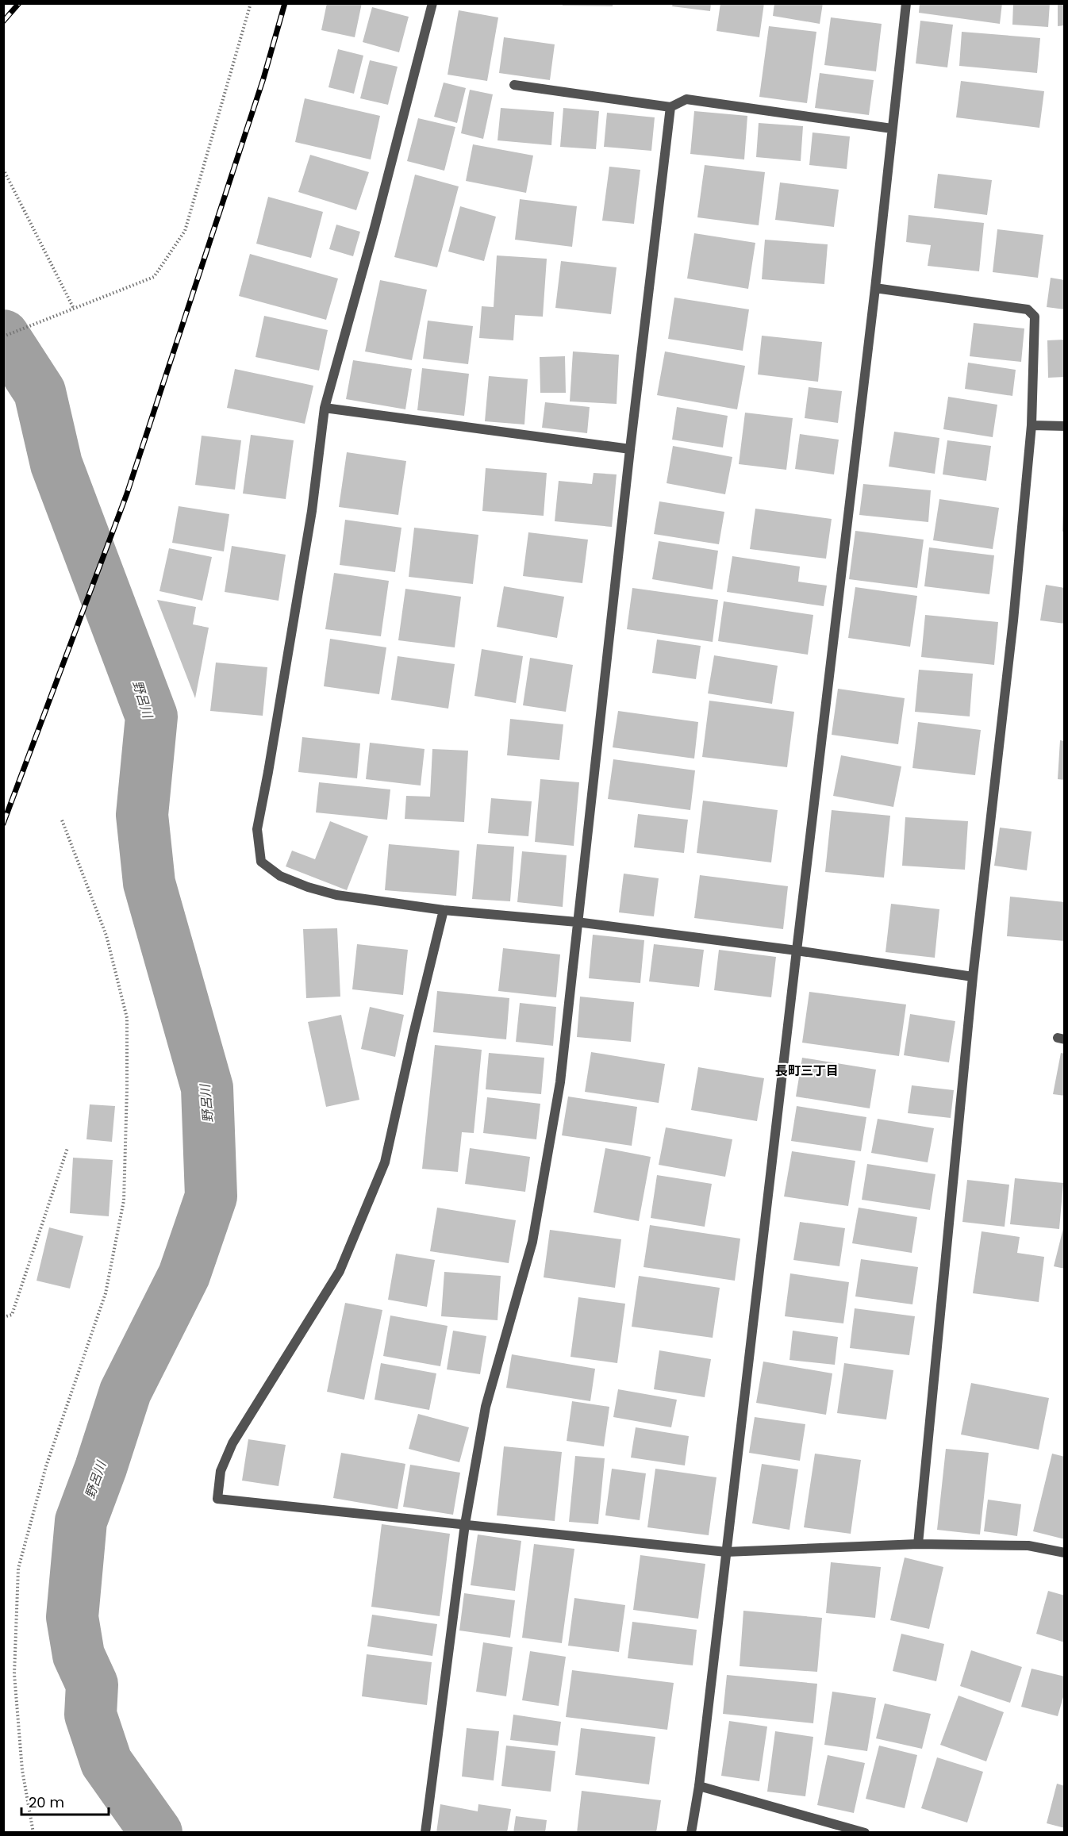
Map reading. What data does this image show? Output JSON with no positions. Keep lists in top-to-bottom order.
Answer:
{
  "districts": ["長町三丁目"],
  "water": ["野呂川"],
  "scale_bar": "20 m"
}
